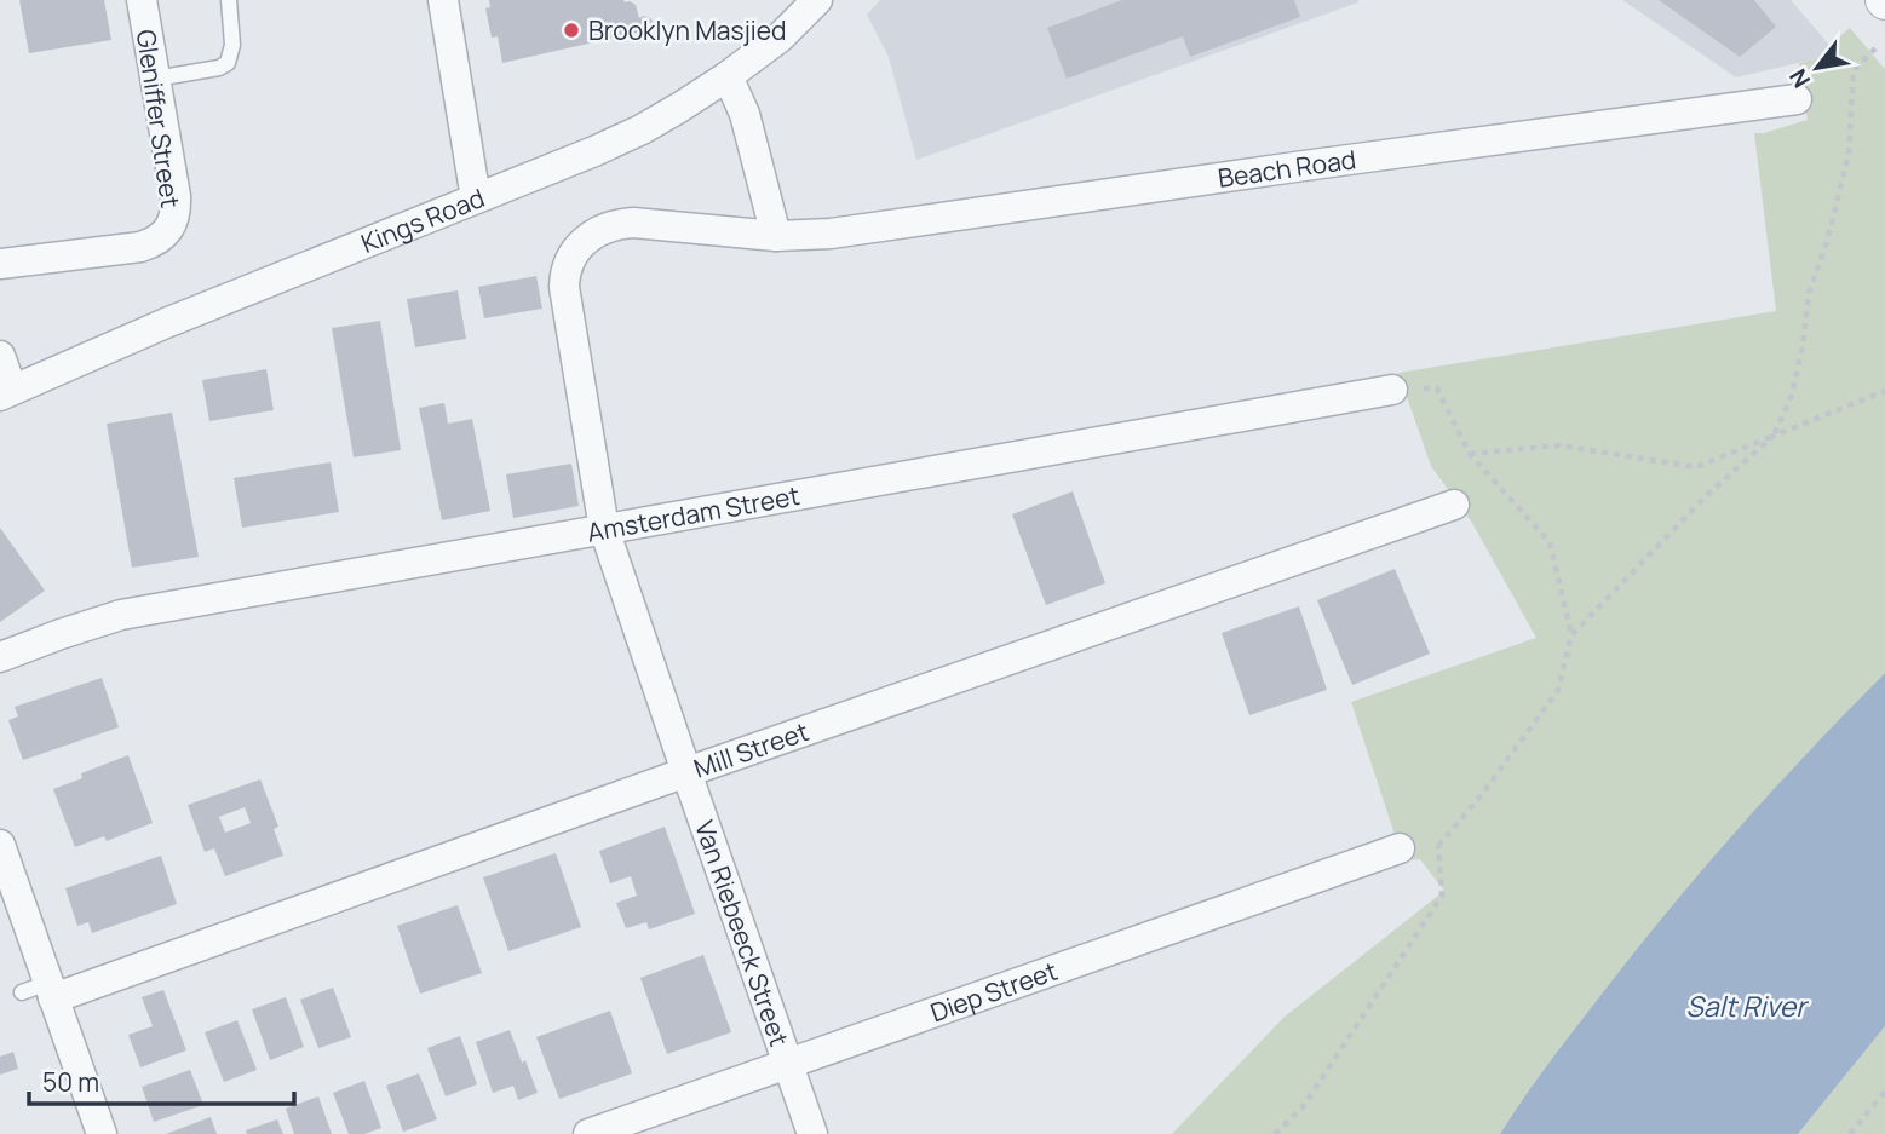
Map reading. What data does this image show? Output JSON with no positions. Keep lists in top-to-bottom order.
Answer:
{
  "streets": {
    "street": [
      "Gleniffer Street",
      "Beach Road",
      "Kings Road",
      "Amsterdam Street",
      "Mill Street",
      "Van Riebeeck Street",
      "Diep Street"
    ]
  },
  "crossings": [
    ["Beach Road", "Van Riebeeck Street"],
    ["Amsterdam Street", "Van Riebeeck Street"],
    ["Mill Street", "Van Riebeeck Street"],
    ["Van Riebeeck Street", "Diep Street"]
  ],
  "water": ["Salt River"],
  "places": ["Brooklyn Masjied"],
  "scale_bar": "50 m",
  "north": "bottom left"
}
